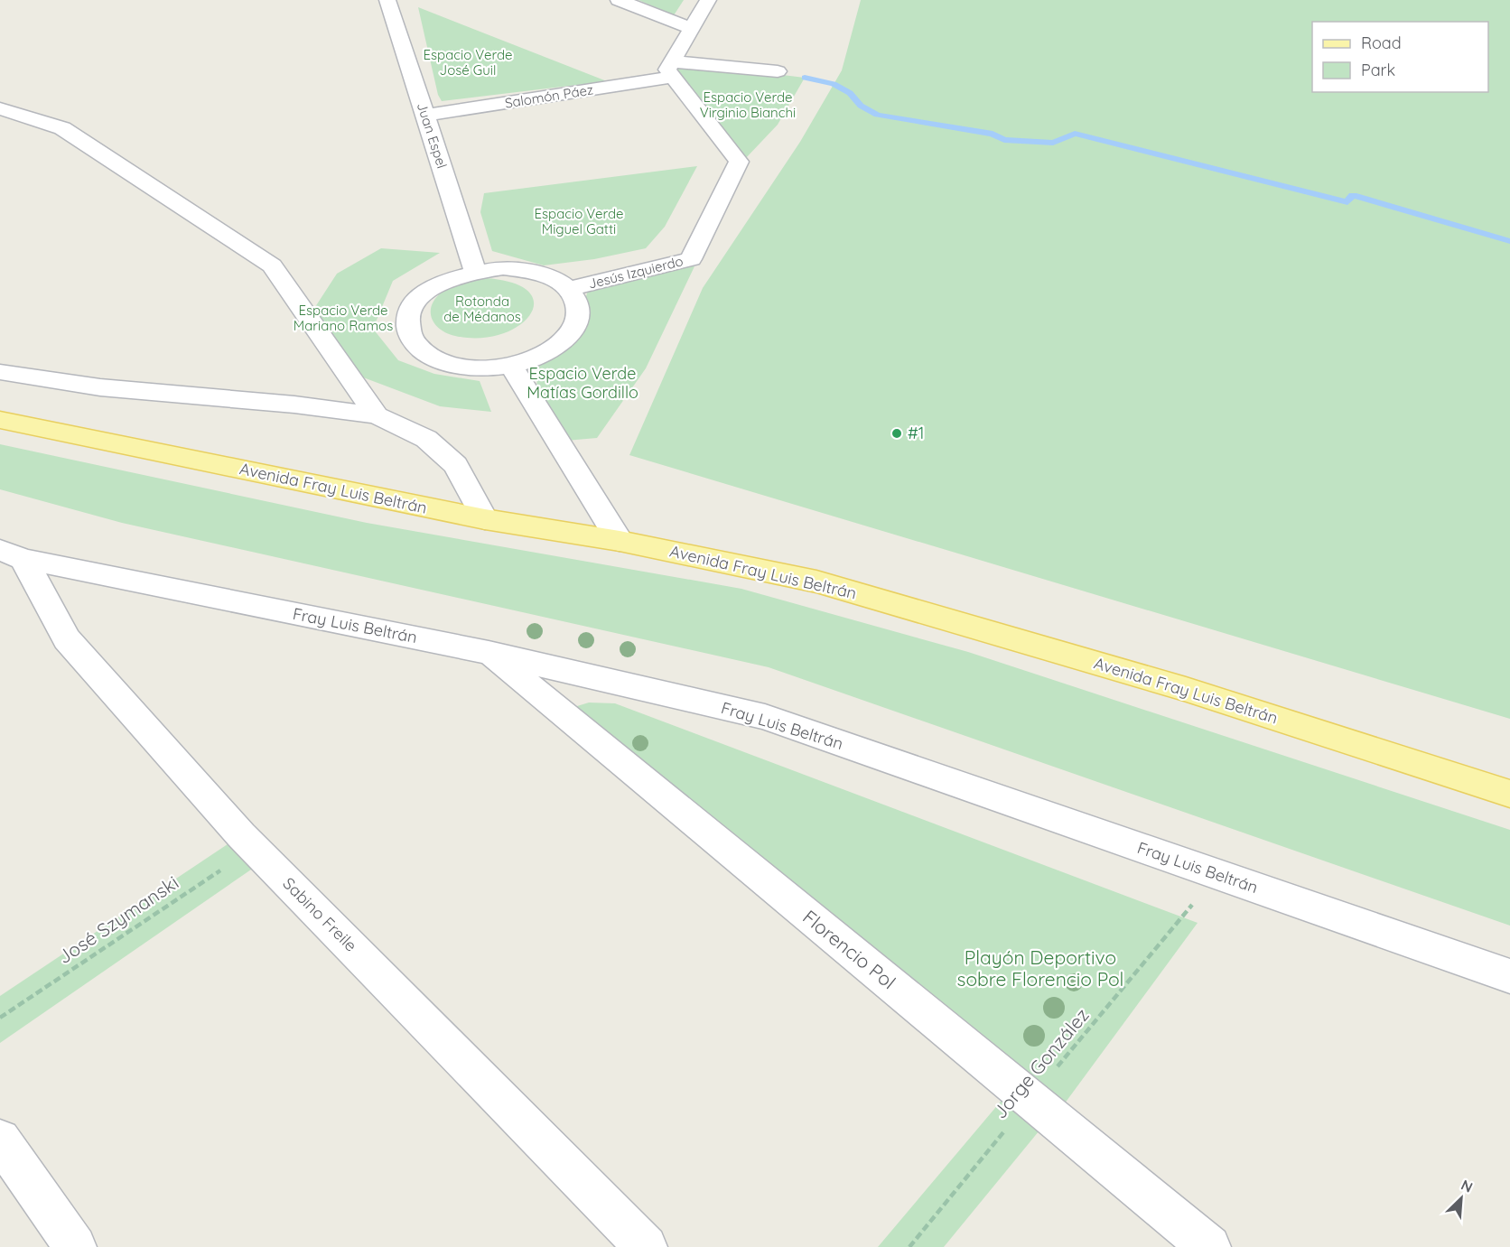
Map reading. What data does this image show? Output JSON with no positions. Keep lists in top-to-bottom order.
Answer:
{
  "streets": {
    "main road": ["Avenida Fray Luis Beltrán"],
    "street": [
      "Salomón Páez",
      "Juan Espel",
      "Jesús Izquierdo",
      "Fray Luis Beltrán",
      "Sabino Freile",
      "Florencio Pol"
    ],
    "path": ["José Szymanski", "Jorge González"]
  },
  "crossings": [
    ["Salomón Páez", "Juan Espel"],
    ["Salomón Páez", "Jesús Izquierdo"],
    ["Juan Espel", "Jesús Izquierdo"],
    ["Fray Luis Beltrán", "Sabino Freile"],
    ["Fray Luis Beltrán", "Florencio Pol"],
    ["Fray Luis Beltrán", "Jorge González"],
    ["Sabino Freile", "José Szymanski"],
    ["Florencio Pol", "Jorge González"]
  ],
  "parks": [
    "Espacio Verde José Guil",
    "Espacio Verde Virginio Bianchi",
    "Espacio Verde Miguel Gatti",
    "Rotonda de Médanos",
    "Espacio Verde Mariano Ramos",
    "Espacio Verde Matías Gordillo",
    "Playón Deportivo sobre Florencio Pol"
  ],
  "places": ["#1"],
  "legend": ["Road", "Park"],
  "north": "top right"
}
